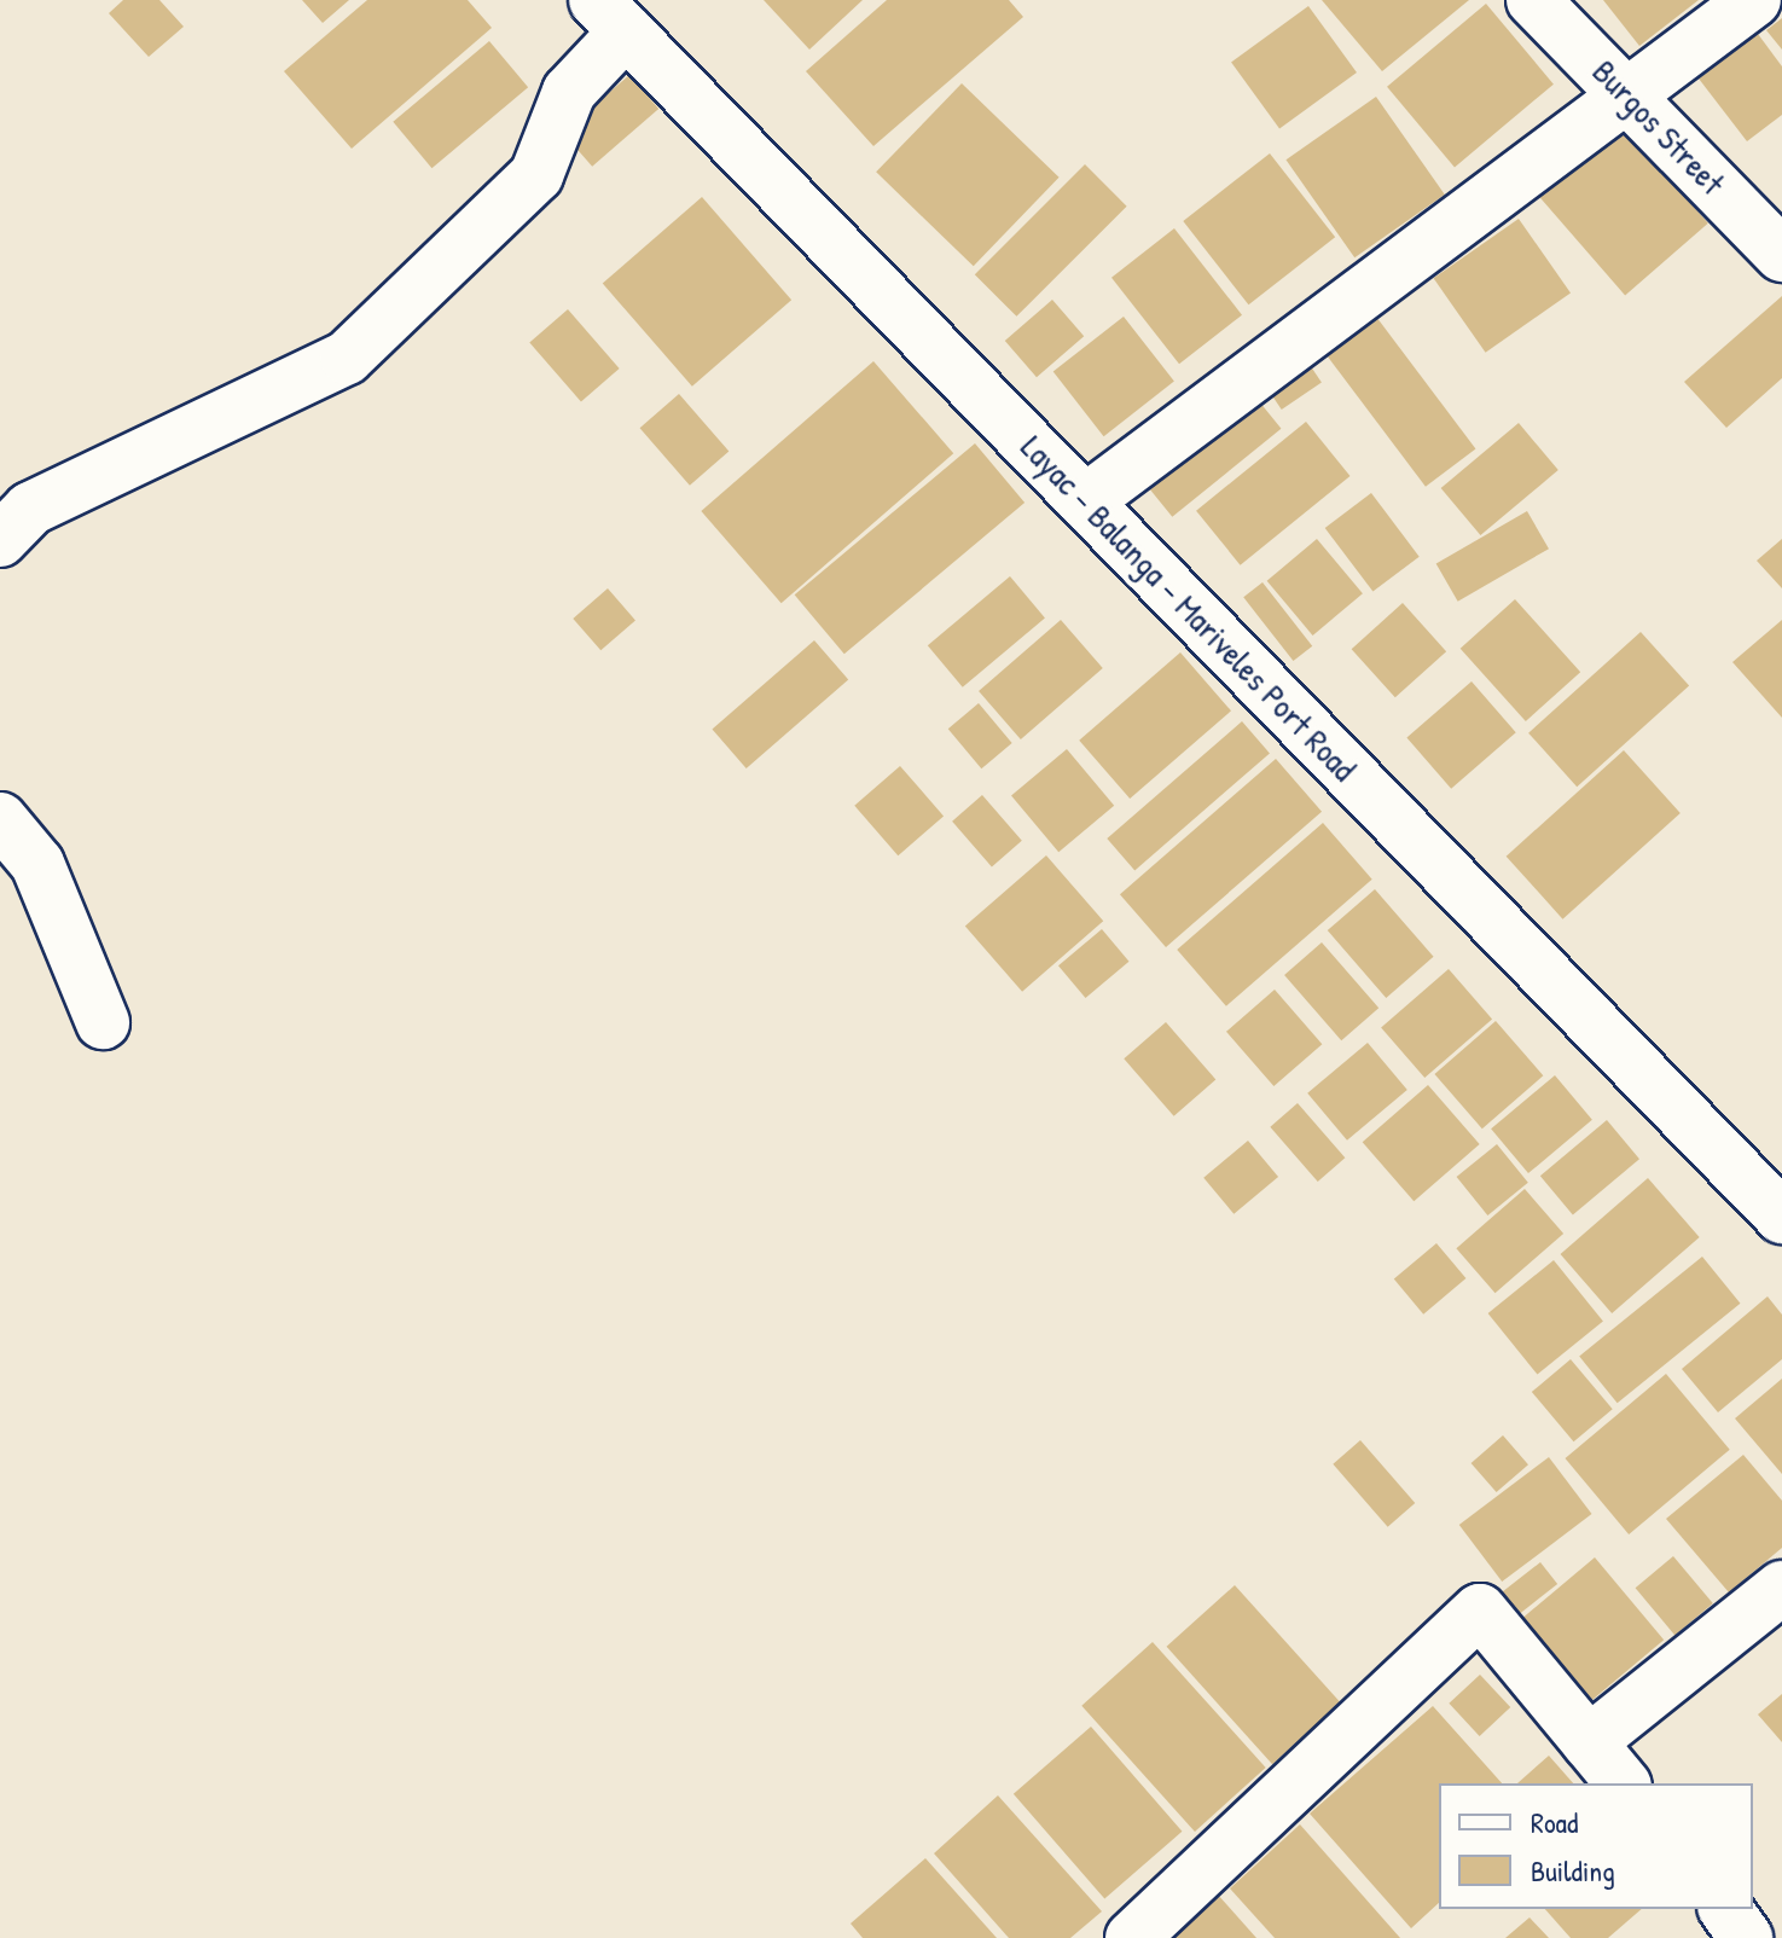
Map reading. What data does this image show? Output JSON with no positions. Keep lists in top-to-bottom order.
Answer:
{
  "streets": {
    "street": ["Burgos Street", "Layac – Balanga – Mariveles Port Road"]
  },
  "legend": ["Road", "Building"]
}
